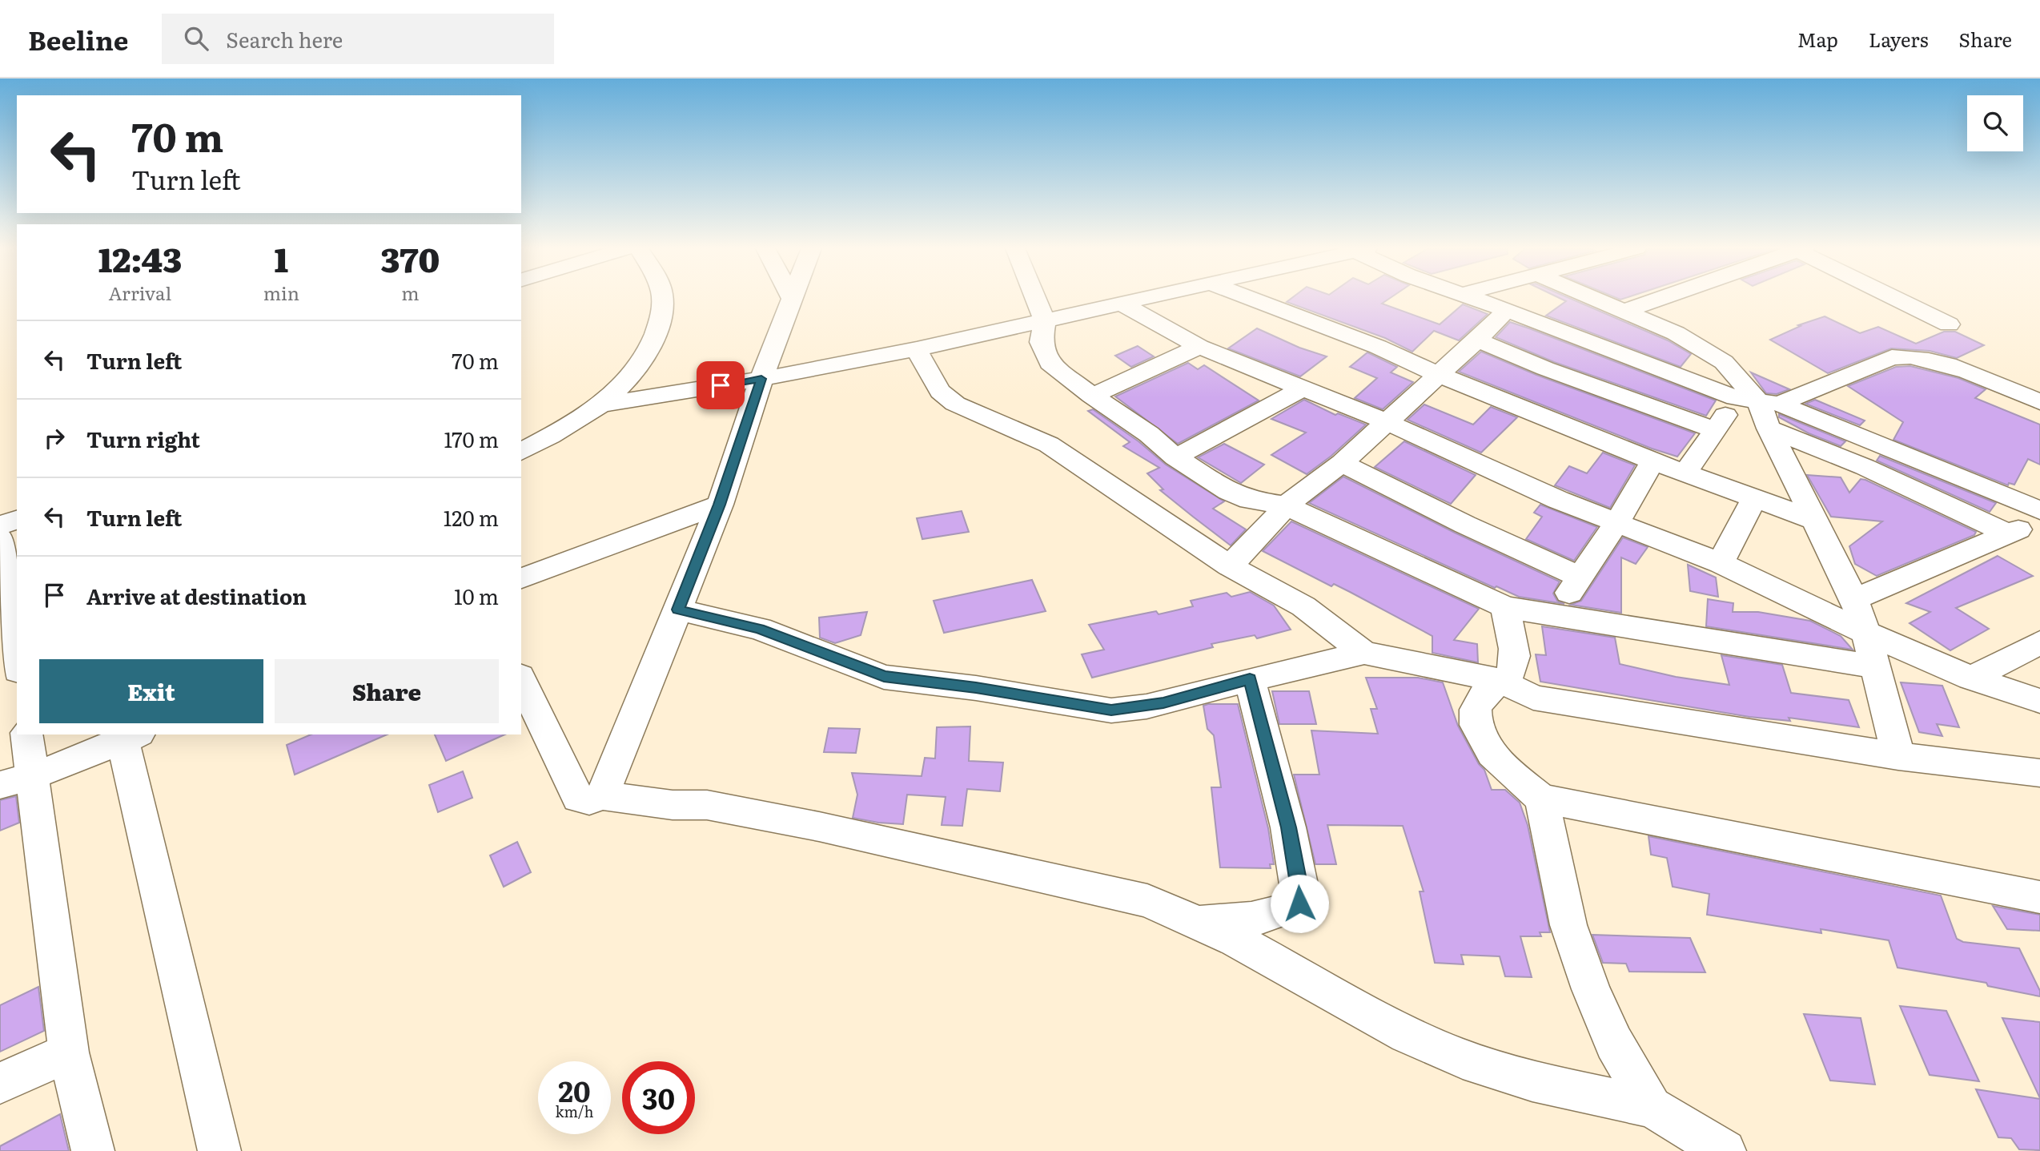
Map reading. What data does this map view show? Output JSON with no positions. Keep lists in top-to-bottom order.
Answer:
{
  "page": {
    "header": "Beeline",
    "search": "Search here",
    "nav": ["Map", "Layers", "Share"],
    "turn": ["70 m", "Turn left"],
    "eta": [
      "12:43",
      "Arrival",
      "1",
      "min",
      "370",
      "m"
    ],
    "list": [
      {
        "name": "Turn left",
        "value": "70 m"
      },
      {
        "name": "Turn right",
        "value": "170 m"
      },
      {
        "name": "Turn left",
        "value": "120 m"
      },
      {
        "name": "Arrive at destination",
        "value": "10 m"
      }
    ],
    "buttons": ["Exit", "Share"],
    "speed": "20 km/h",
    "limit": "30"
  }
}
